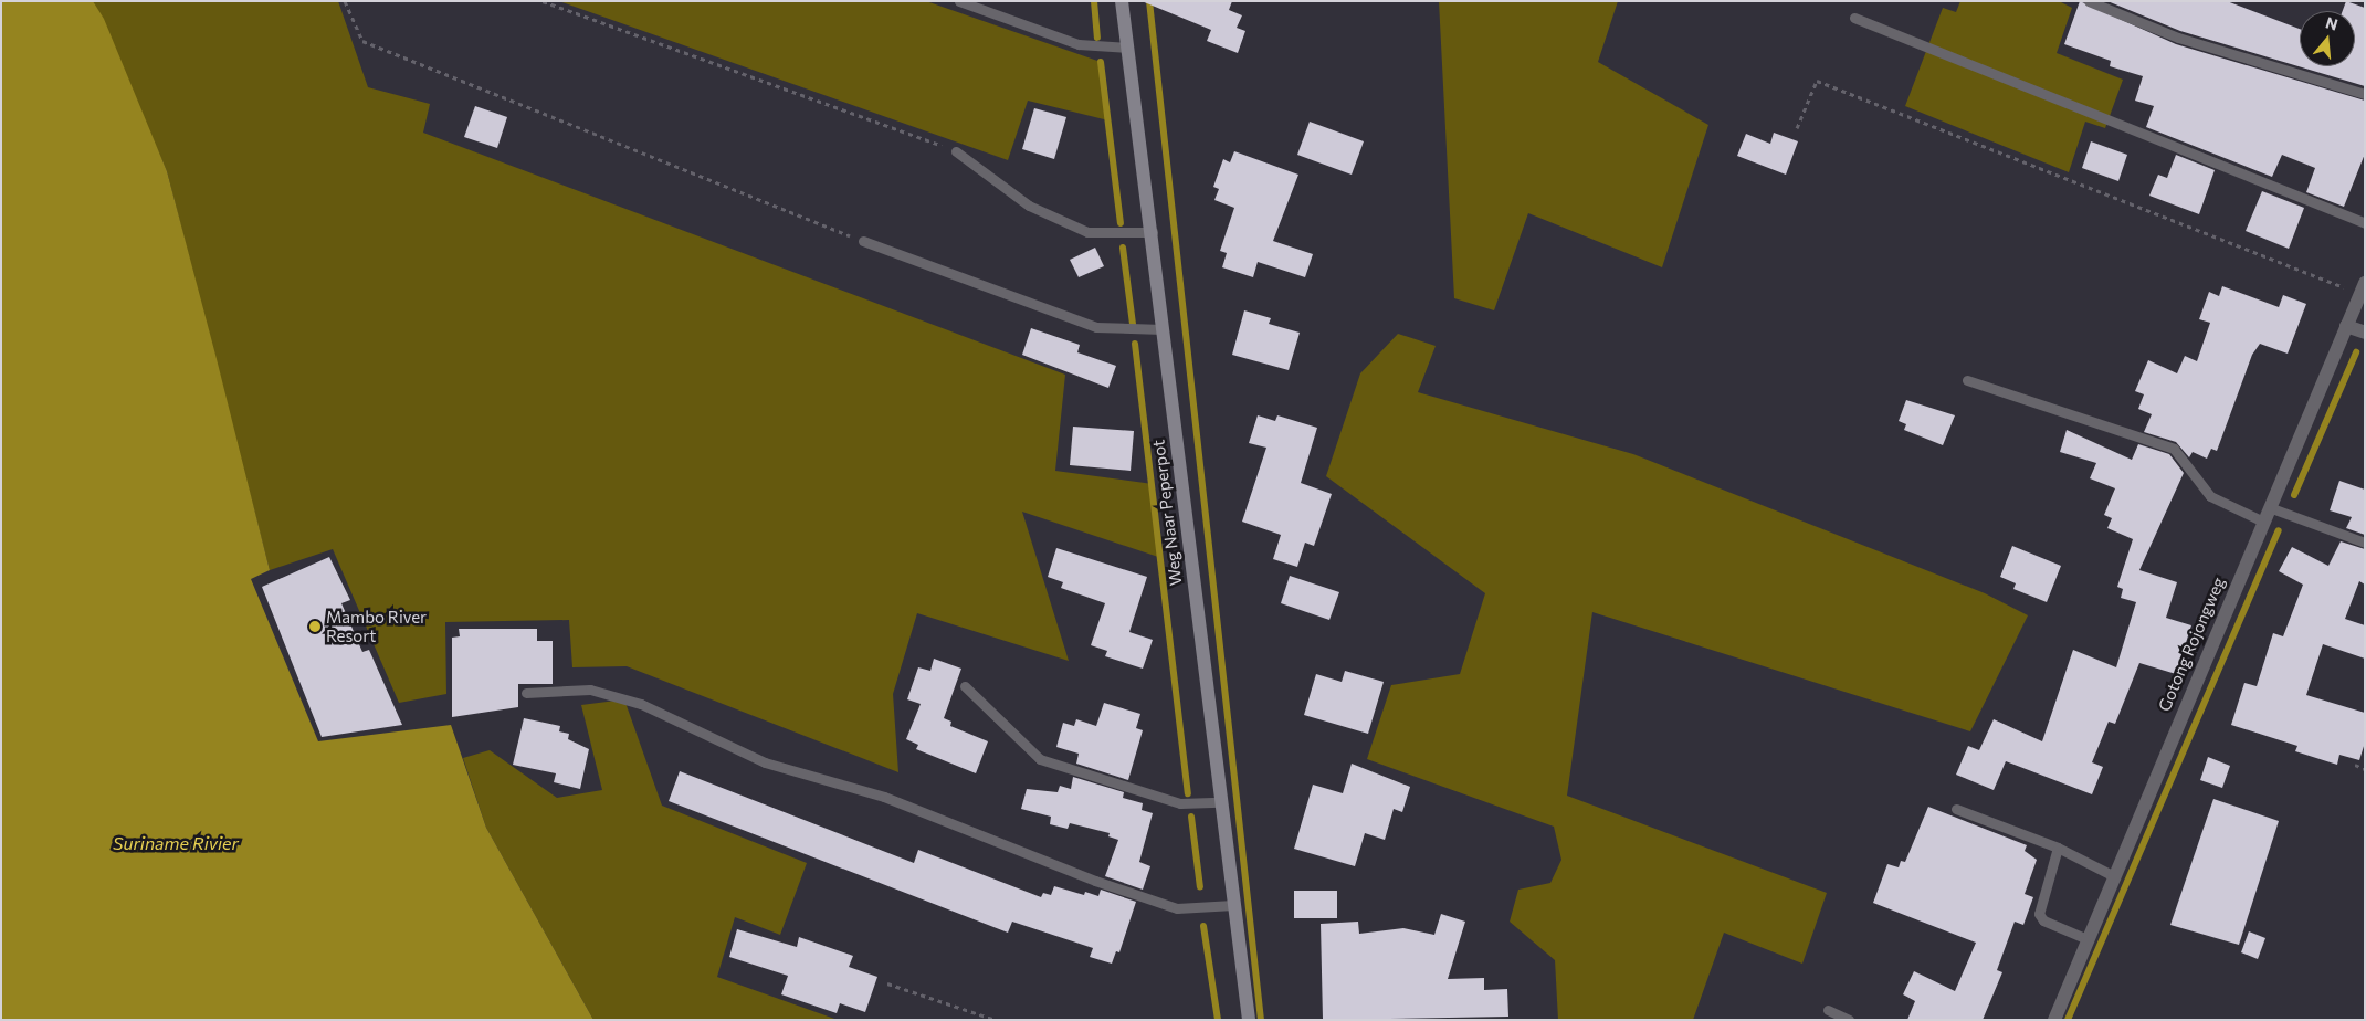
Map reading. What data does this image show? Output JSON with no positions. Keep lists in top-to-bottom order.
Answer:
{
  "streets": {
    "street": ["Weg Naar Peperpot", "Gotong Rojongweg"]
  },
  "water": ["Suriname Rivier"],
  "places": ["Mambo River Resort"],
  "north": "top"
}
